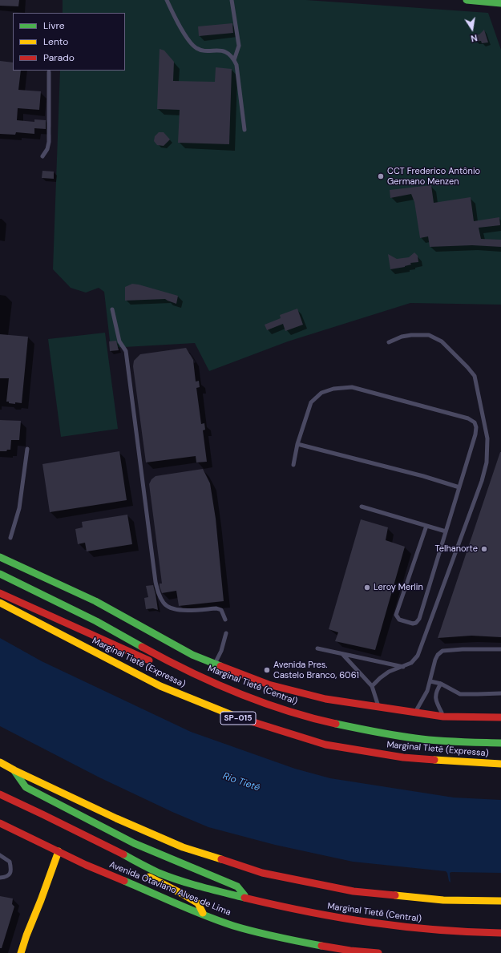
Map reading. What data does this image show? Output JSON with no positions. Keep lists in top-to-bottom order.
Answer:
{
  "streets": {
    "main road": [
      "Marginal Tietê (Expressa)",
      "Marginal Tietê (Central)",
      "SP-015",
      "Avenida Otaviano Alves de Lima"
    ]
  },
  "water": ["Rio Tietê"],
  "places": [
    "CCT Frederico Antônio Germano Menzen",
    "Telhanorte",
    "Leroy Merlin",
    "Avenida Pres. Castelo Branco, 6061"
  ],
  "legend": ["Livre", "Lento", "Parado"],
  "north": "bottom"
}
